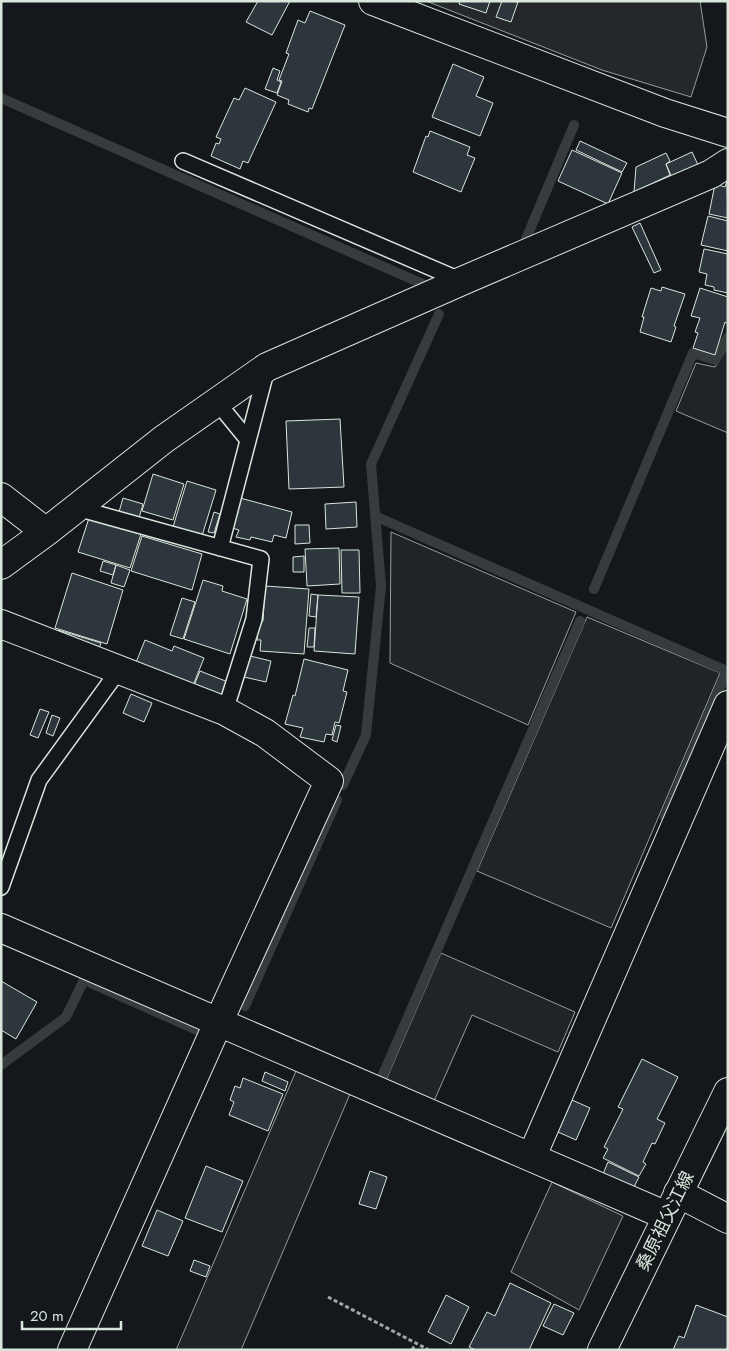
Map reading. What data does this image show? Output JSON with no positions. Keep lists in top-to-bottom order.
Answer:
{
  "streets": {
    "street": ["桑原祖父江線"]
  },
  "scale_bar": "20 m"
}
